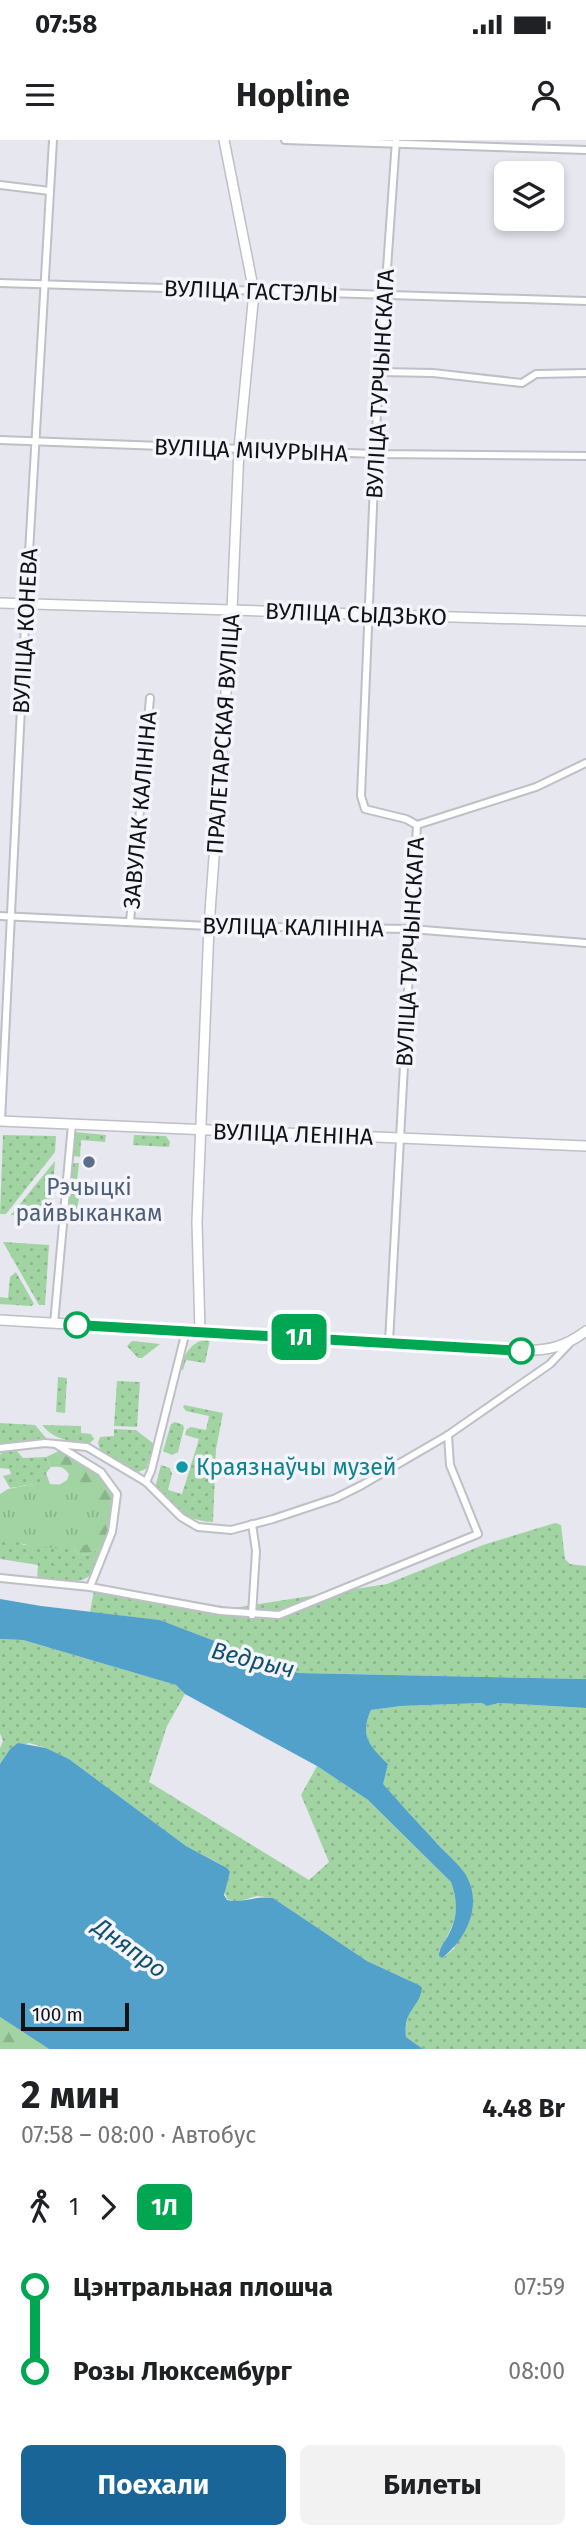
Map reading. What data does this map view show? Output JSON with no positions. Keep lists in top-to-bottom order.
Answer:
{
  "streets": {
    "street": [
      "ВУЛІЦА ГАСТЭЛЫ",
      "ВУЛІЦА ТУРЧЫНСКАГА",
      "ВУЛІЦА МІЧУРЫНА",
      "ВУЛІЦА СЫДЗЬКО",
      "ВУЛІЦА КОНЕВА",
      "ПРАЛЕТАРСКАЯ ВУЛІЦА",
      "ЗАВУЛАК КАЛІНІНА",
      "ВУЛІЦА КАЛІНІНА",
      "ВУЛІЦА ЛЕНІНА"
    ]
  },
  "crossings": [
    ["ВУЛІЦА ГАСТЭЛЫ", "ВУЛІЦА ТУРЧЫНСКАГА"],
    ["ВУЛІЦА ГАСТЭЛЫ", "ВУЛІЦА КОНЕВА"],
    ["ВУЛІЦА ГАСТЭЛЫ", "ПРАЛЕТАРСКАЯ ВУЛІЦА"],
    ["ВУЛІЦА ТУРЧЫНСКАГА", "ВУЛІЦА МІЧУРЫНА"],
    ["ВУЛІЦА ТУРЧЫНСКАГА", "ВУЛІЦА СЫДЗЬКО"],
    ["ВУЛІЦА ТУРЧЫНСКАГА", "ВУЛІЦА КАЛІНІНА"],
    ["ВУЛІЦА ТУРЧЫНСКАГА", "ВУЛІЦА ЛЕНІНА"],
    ["ВУЛІЦА МІЧУРЫНА", "ВУЛІЦА КОНЕВА"],
    ["ВУЛІЦА МІЧУРЫНА", "ПРАЛЕТАРСКАЯ ВУЛІЦА"],
    ["ВУЛІЦА СЫДЗЬКО", "ВУЛІЦА КОНЕВА"],
    ["ВУЛІЦА СЫДЗЬКО", "ПРАЛЕТАРСКАЯ ВУЛІЦА"],
    ["ВУЛІЦА КОНЕВА", "ВУЛІЦА КАЛІНІНА"],
    ["ВУЛІЦА КОНЕВА", "ВУЛІЦА ЛЕНІНА"],
    ["ПРАЛЕТАРСКАЯ ВУЛІЦА", "ВУЛІЦА КАЛІНІНА"],
    ["ПРАЛЕТАРСКАЯ ВУЛІЦА", "ВУЛІЦА ЛЕНІНА"],
    ["ЗАВУЛАК КАЛІНІНА", "ВУЛІЦА КАЛІНІНА"]
  ],
  "water": ["Ведрыч", "Дняпро"],
  "places": ["Рэчыцкі райвыканкам", "Краязнаўчы музей"],
  "lines": ["bus line 1Л"],
  "scale_bar": "100 m",
  "page": {
    "status": "07:58",
    "header": "Hopline",
    "on_map": "1Л",
    "scale": "100 m",
    "heading": ["2 мин", "07:58 – 08:00 · Автобус", "4.48 Br"],
    "legs": ["1", "1Л"],
    "list": [
      {
        "name": "Цэнтральная плошча",
        "value": "07:59"
      },
      {
        "name": "Розы Люксембург",
        "value": "08:00"
      }
    ],
    "buttons": ["Поехали", "Билеты"]
  }
}
